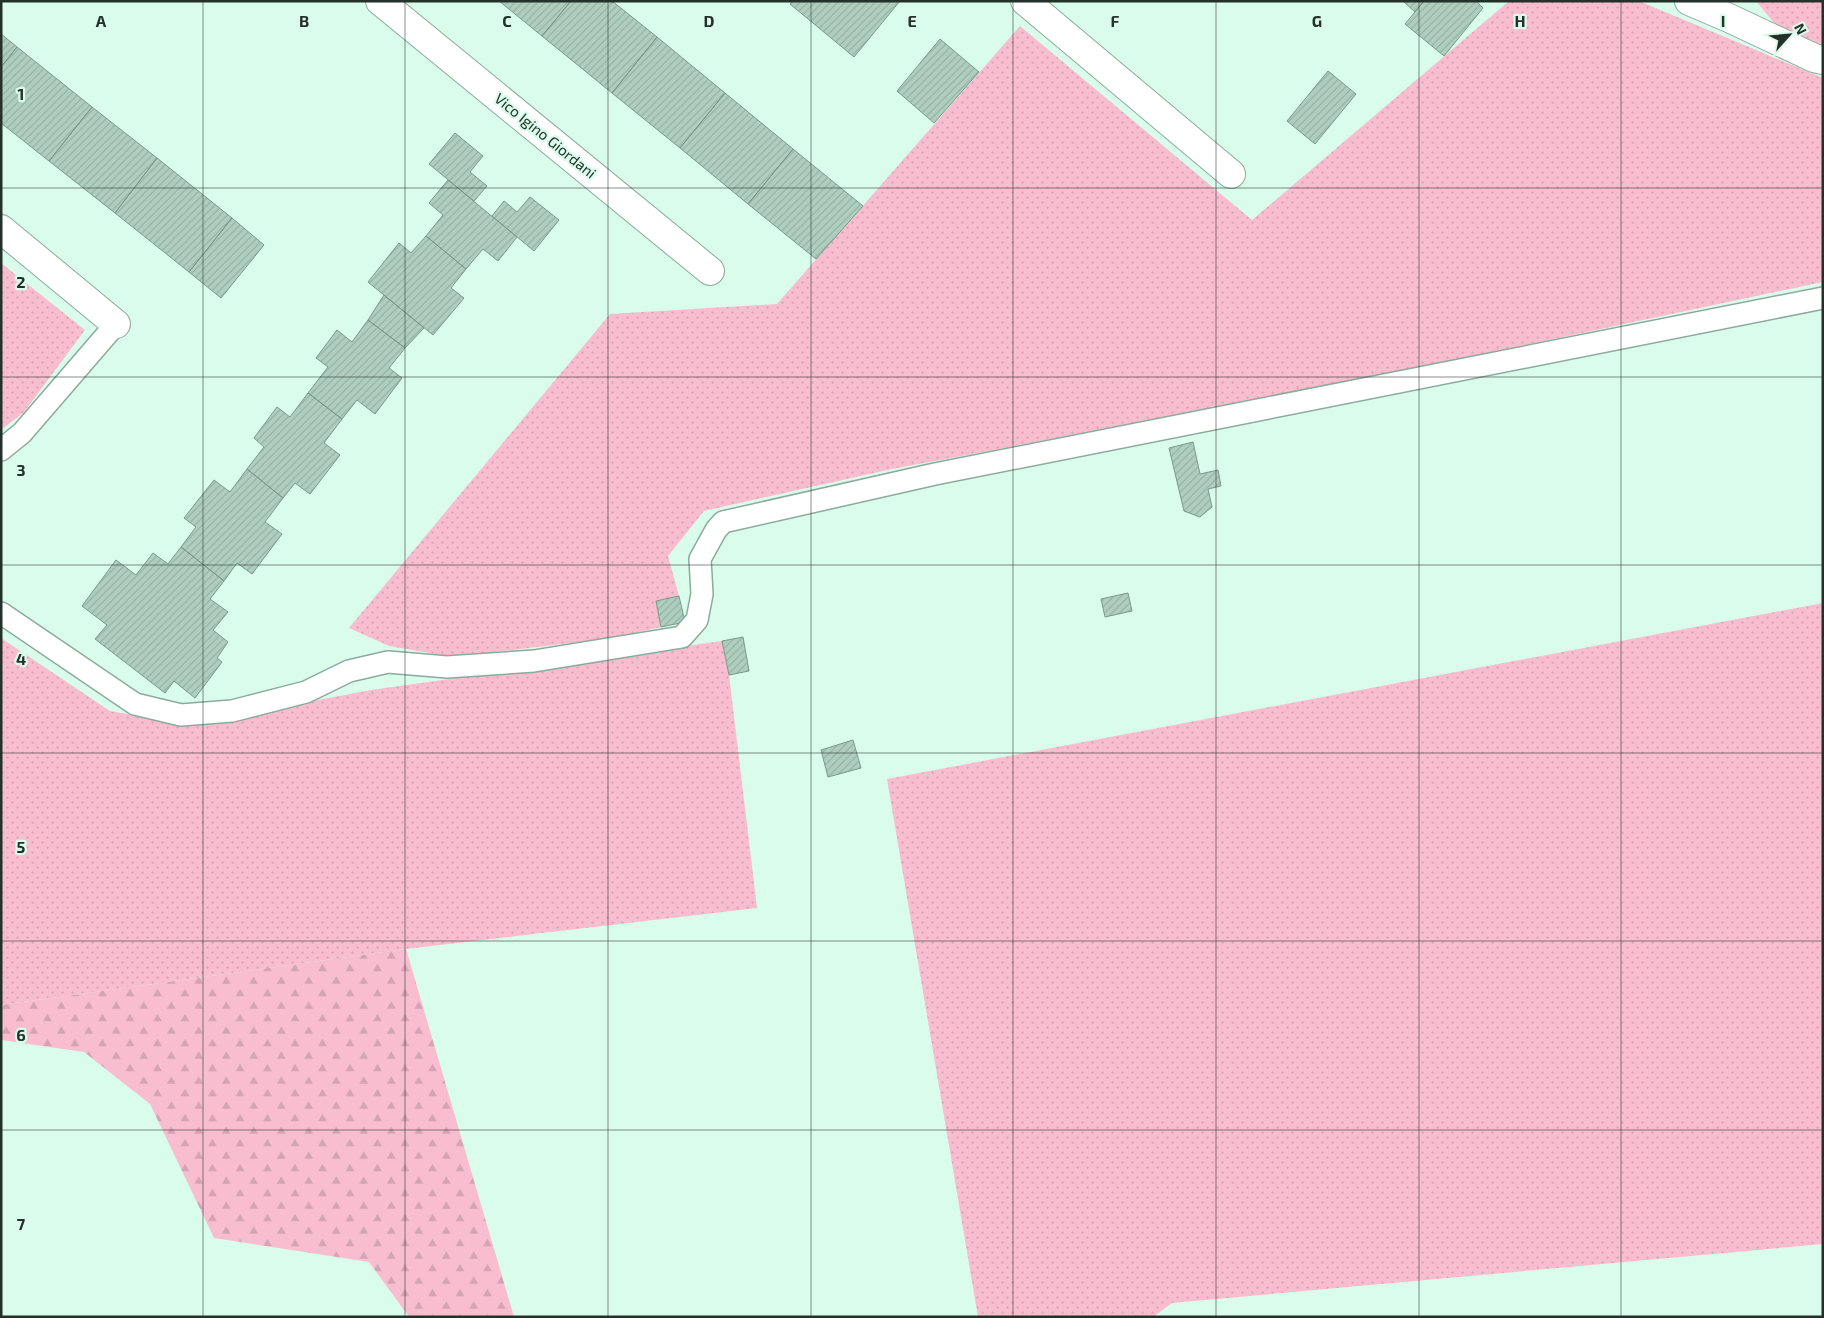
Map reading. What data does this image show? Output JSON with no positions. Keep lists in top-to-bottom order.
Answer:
{
  "streets": {
    "street": ["Vico Igino Giordani"]
  },
  "north": "top right",
  "grid": {
    "columns": [
      "A",
      "B",
      "C",
      "D",
      "E",
      "F",
      "G",
      "H",
      "I"
    ],
    "rows": [
      "1",
      "2",
      "3",
      "4",
      "5",
      "6",
      "7"
    ]
  }
}
